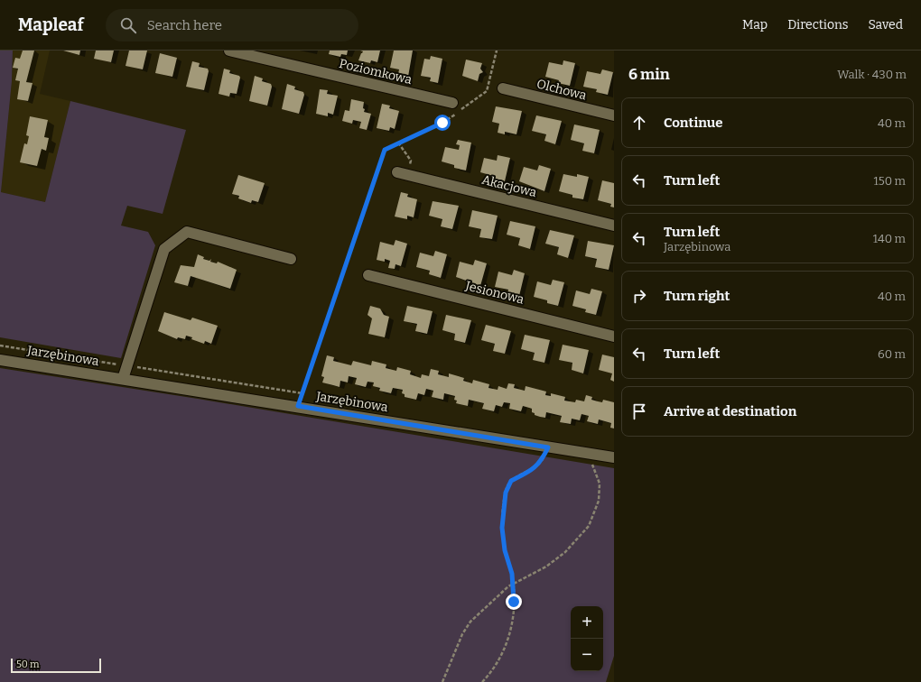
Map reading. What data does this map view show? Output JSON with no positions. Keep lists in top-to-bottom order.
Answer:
{
  "streets": {
    "street": [
      "Poziomkowa",
      "Olchowa",
      "Akacjowa",
      "Jesionowa",
      "Jarzębinowa"
    ]
  },
  "scale_bar": "50 m",
  "page": {
    "header": "Mapleaf",
    "search": "Search here",
    "nav": ["Map", "Directions", "Saved"],
    "heading": ["6 min", "Walk · 430 m"],
    "list": [
      ["Continue", "40 m"],
      ["Turn left", "150 m"],
      ["Turn left", "Jarzębinowa", "140 m"],
      ["Turn right", "40 m"],
      ["Turn left", "60 m"],
      "Arrive at destination"
    ],
    "map_buttons": ["+", "−"],
    "scale": "50 m"
  }
}
